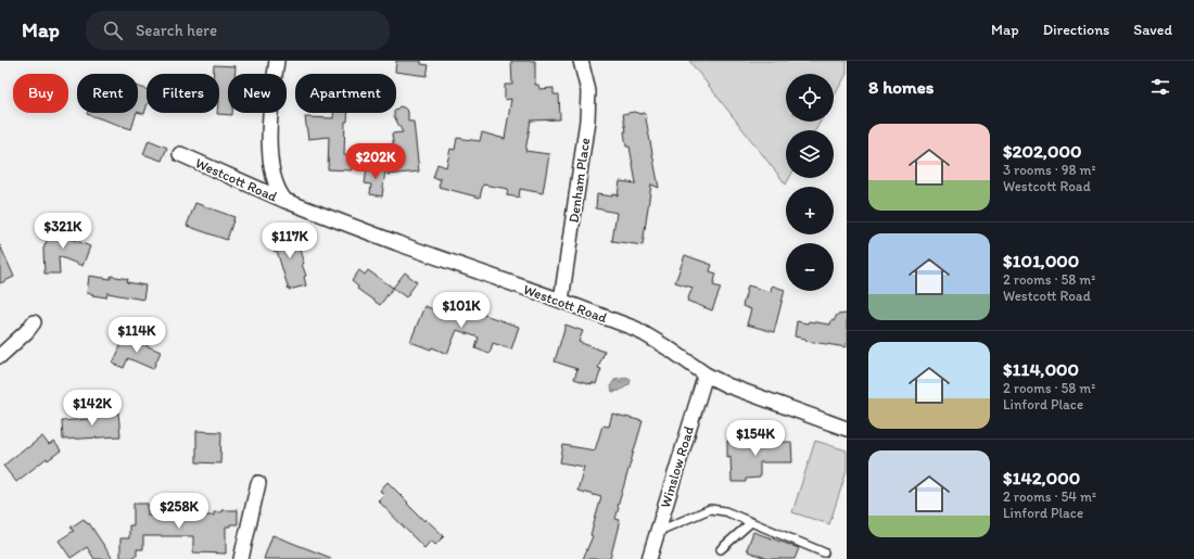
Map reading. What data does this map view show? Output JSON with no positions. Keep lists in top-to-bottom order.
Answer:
{
  "streets": {
    "street": ["Westcott Road", "Denham Place", "Winslow Road"]
  },
  "crossings": [
    ["Westcott Road", "Denham Place"],
    ["Westcott Road", "Winslow Road"]
  ],
  "page": {
    "header": "Map",
    "search": "Search here",
    "nav": ["Map", "Directions", "Saved"],
    "heading": "8 homes",
    "map_buttons": ["+", "−"],
    "chip": [
      "Buy",
      "Rent",
      "Filters",
      "New",
      "Apartment"
    ],
    "list": [
      {
        "name": "$202,000",
        "note": "3 rooms · 98 m² · Westcott Road"
      },
      {
        "name": "$101,000",
        "note": "2 rooms · 58 m² · Westcott Road"
      },
      {
        "name": "$114,000",
        "note": "2 rooms · 58 m² · Linford Place"
      },
      {
        "name": "$142,000",
        "note": "2 rooms · 54 m² · Linford Place"
      }
    ],
    "price": [
      "$202K",
      "$321K",
      "$117K",
      "$101K",
      "$114K",
      "$142K",
      "$154K",
      "$258K"
    ]
  }
}
